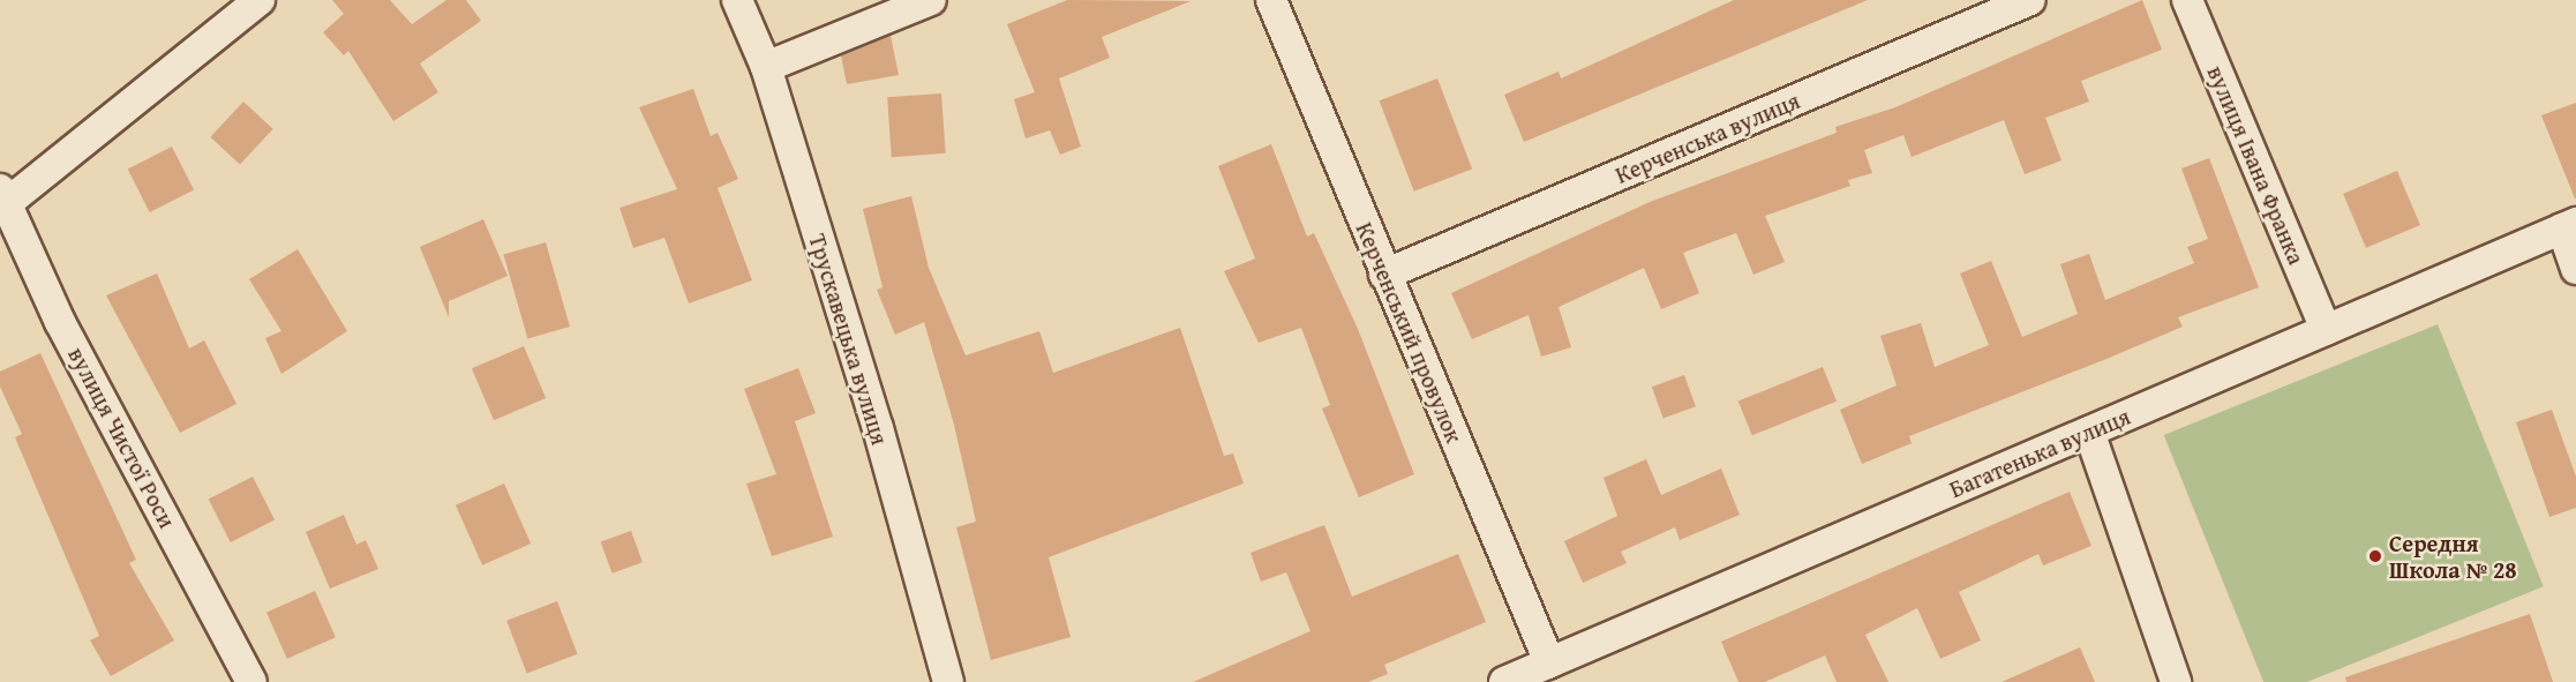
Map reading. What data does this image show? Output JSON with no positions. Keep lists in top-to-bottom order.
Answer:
{
  "streets": {
    "street": [
      "Керченська вулиця",
      "вулиця Івана Франка",
      "Керченський провулок",
      "Трускавецька вулиця",
      "вулиця Чистої Роси",
      "Багатенька вулиця"
    ]
  },
  "crossings": [
    ["Керченська вулиця", "Керченський провулок"],
    ["вулиця Івана Франка", "Багатенька вулиця"],
    ["Керченський провулок", "Багатенька вулиця"]
  ],
  "places": ["Середня Школа № 28"]
}
